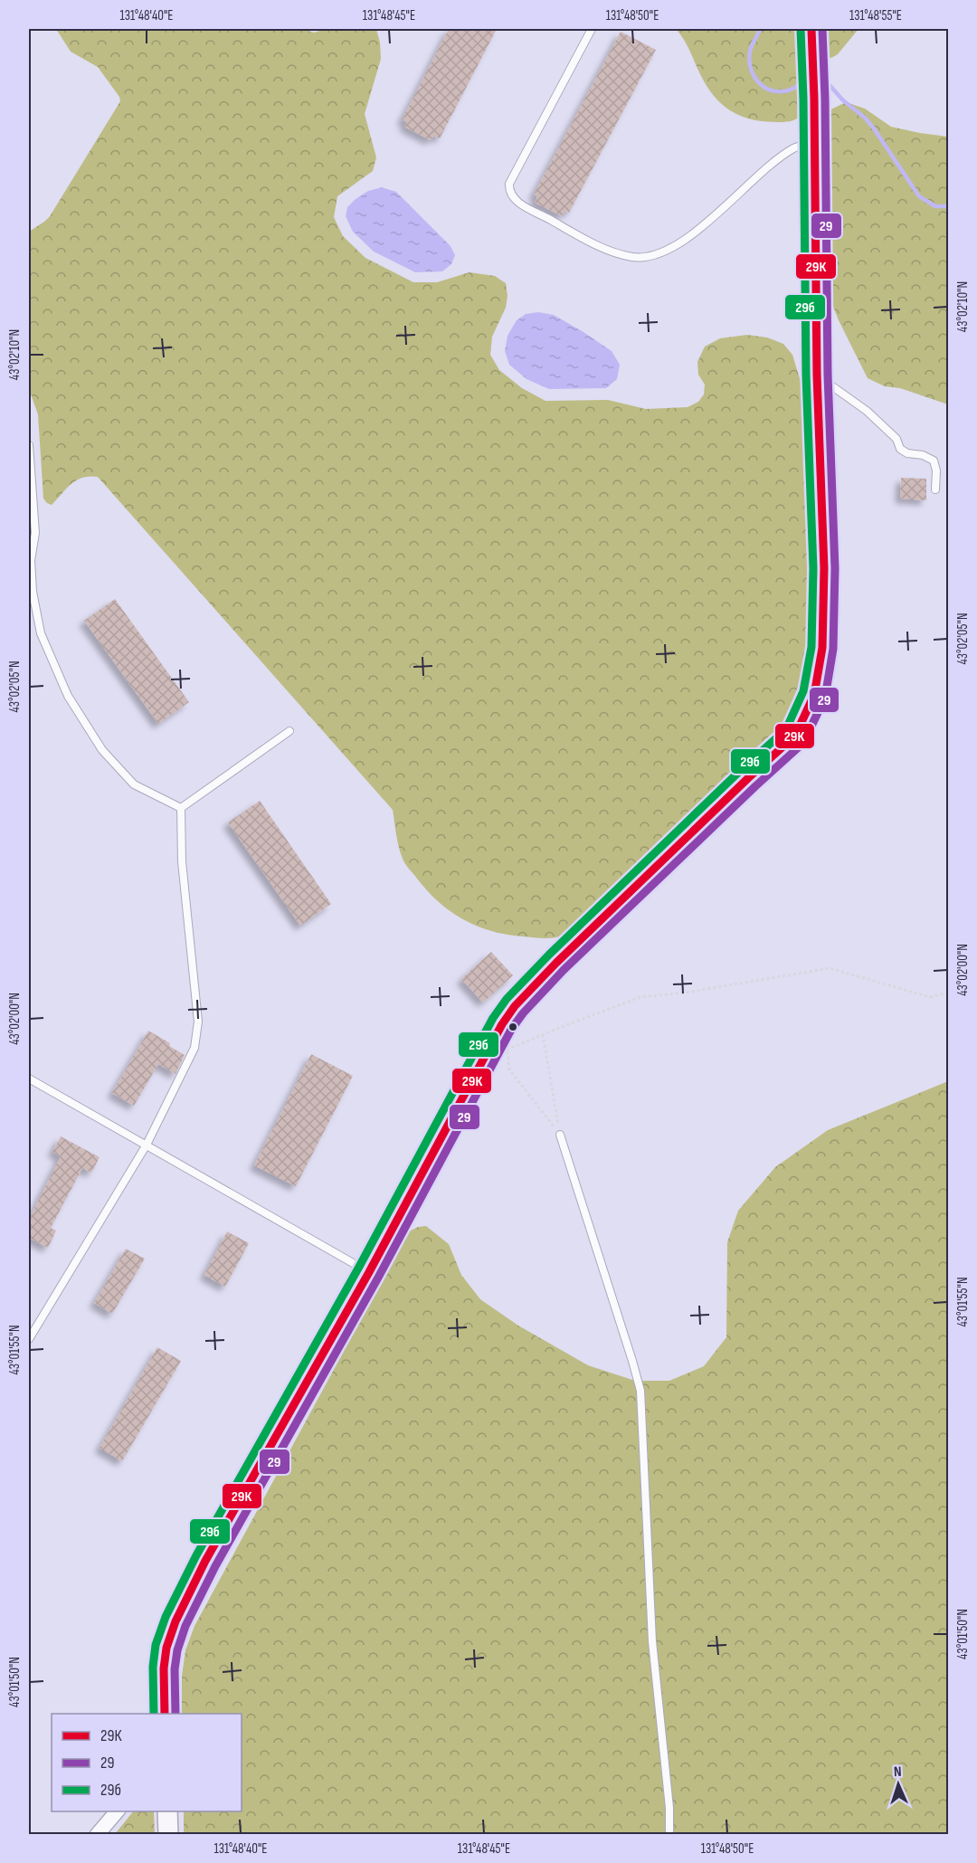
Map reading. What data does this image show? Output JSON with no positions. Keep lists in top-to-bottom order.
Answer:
{
  "lines": ["transit line 29К", "transit line 29", "transit line 29б"],
  "legend": ["29К", "29", "29б"],
  "north": "top",
  "coordinates": [
    "131°48'40\"E",
    "131°48'45\"E",
    "131°48'50\"E",
    "131°48'55\"E",
    "43°02'10\"N",
    "43°02'05\"N",
    "43°02'00\"N",
    "43°01'55\"N",
    "43°01'50\"N"
  ]
}
